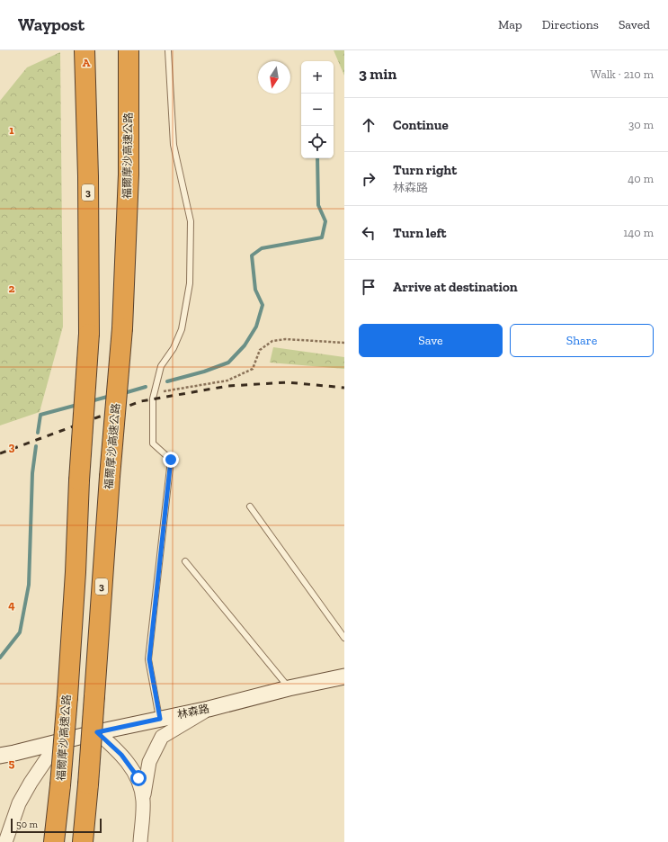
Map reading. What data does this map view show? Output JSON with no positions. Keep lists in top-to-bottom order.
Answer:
{
  "streets": {
    "highway": ["福爾摩沙高速公路", "3"],
    "main road": ["林森路"]
  },
  "scale_bar": "50 m",
  "north": "bottom",
  "page": {
    "header": "Waypost",
    "nav": ["Map", "Directions", "Saved"],
    "heading": ["3 min", "Walk · 210 m"],
    "map_buttons": ["+", "−"],
    "list": [
      ["Continue", "30 m"],
      ["Turn right", "林森路", "40 m"],
      ["Turn left", "140 m"],
      "Arrive at destination"
    ],
    "buttons": ["Save", "Share"],
    "scale": "50 m"
  },
  "grid": {
    "columns": ["A"],
    "rows": [
      "1",
      "2",
      "3",
      "4",
      "5"
    ]
  }
}
